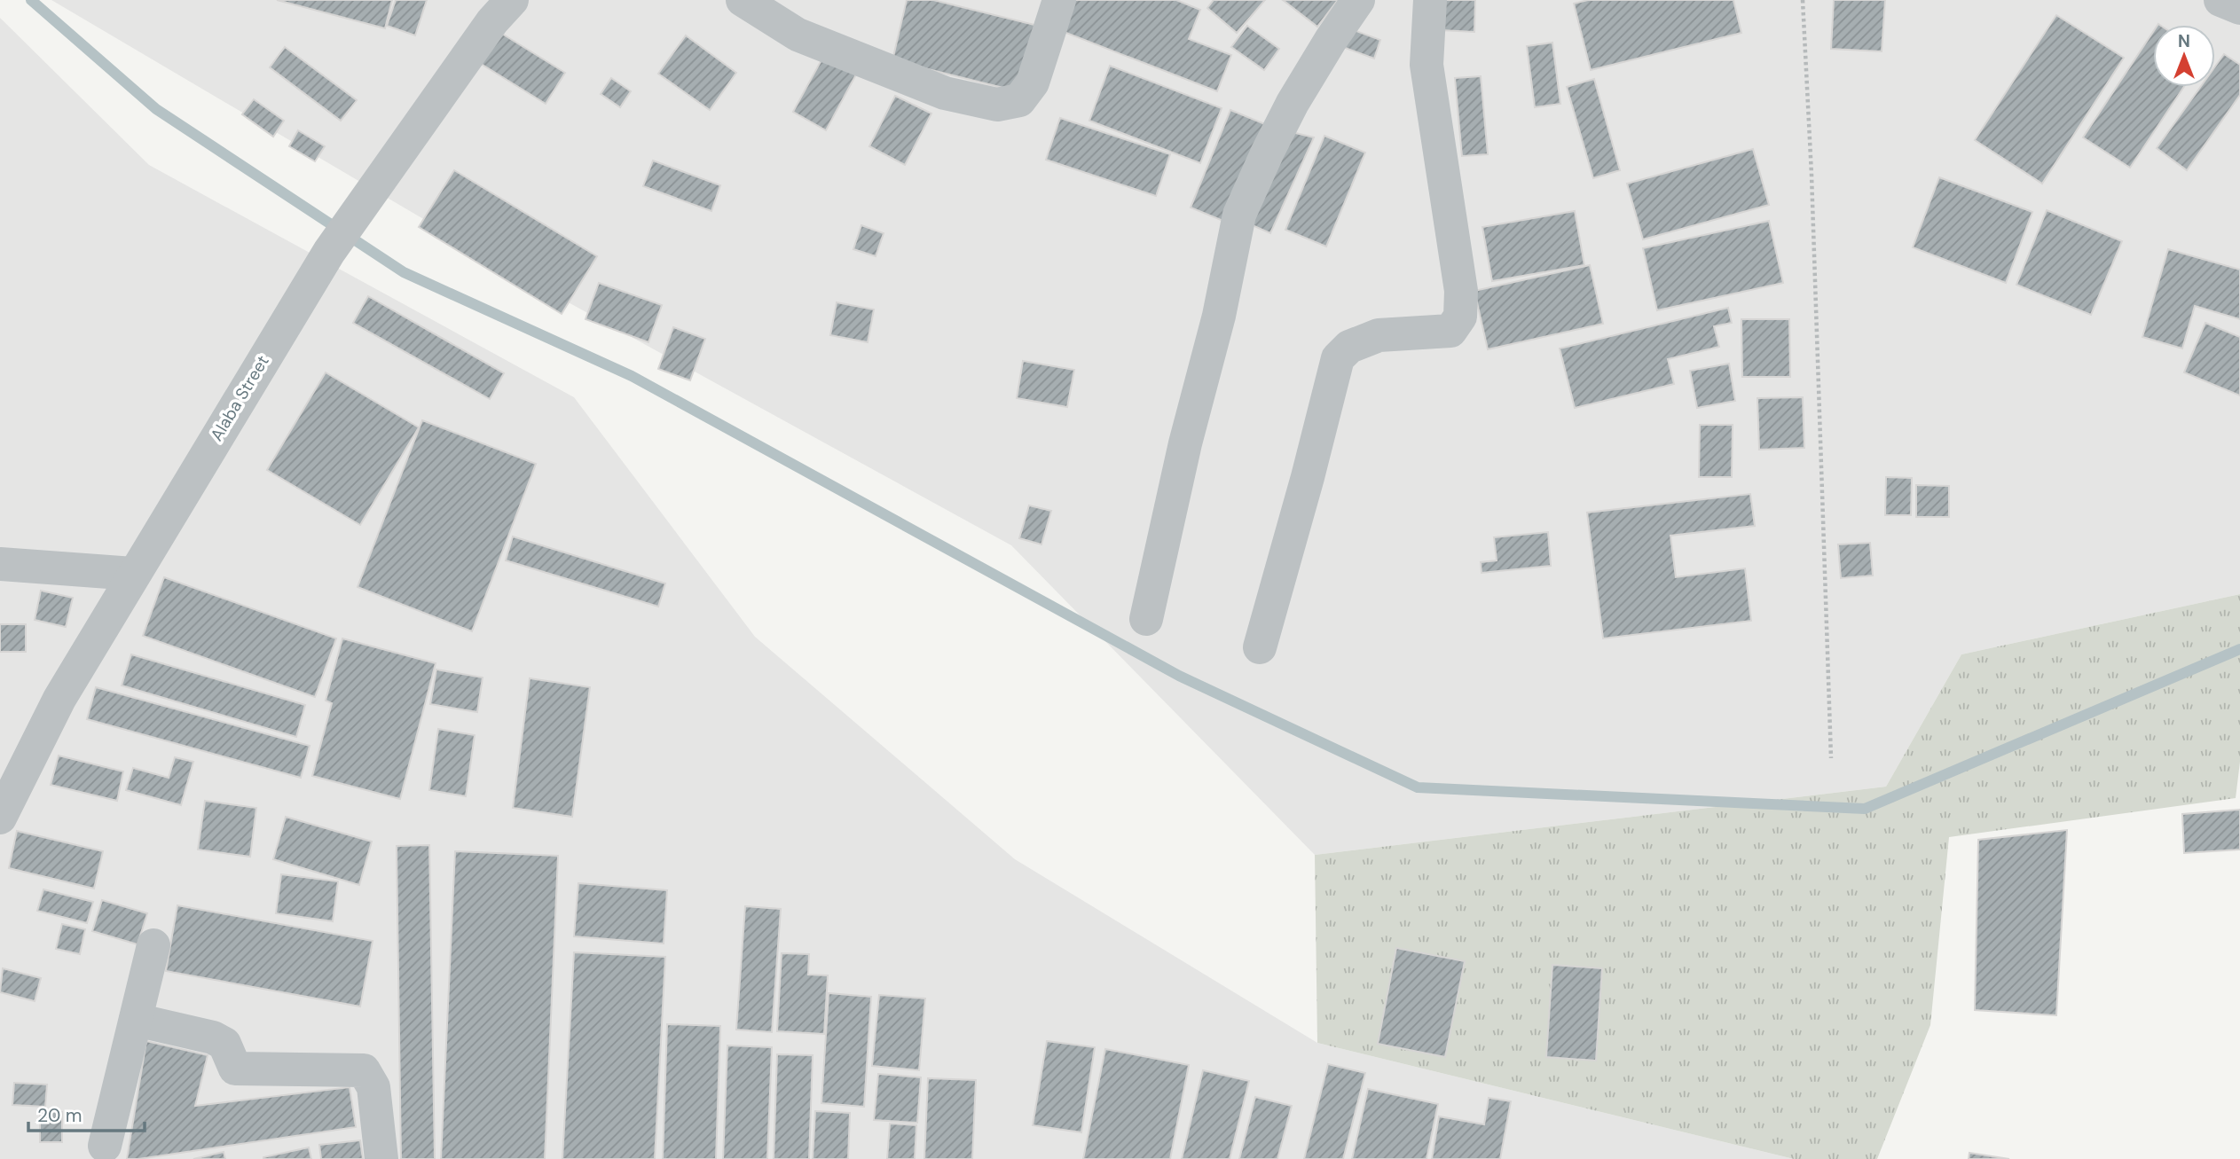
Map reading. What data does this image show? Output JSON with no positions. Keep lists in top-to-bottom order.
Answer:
{
  "streets": {
    "street": ["Alaba Street"]
  },
  "scale_bar": "20 m",
  "north": "top"
}
